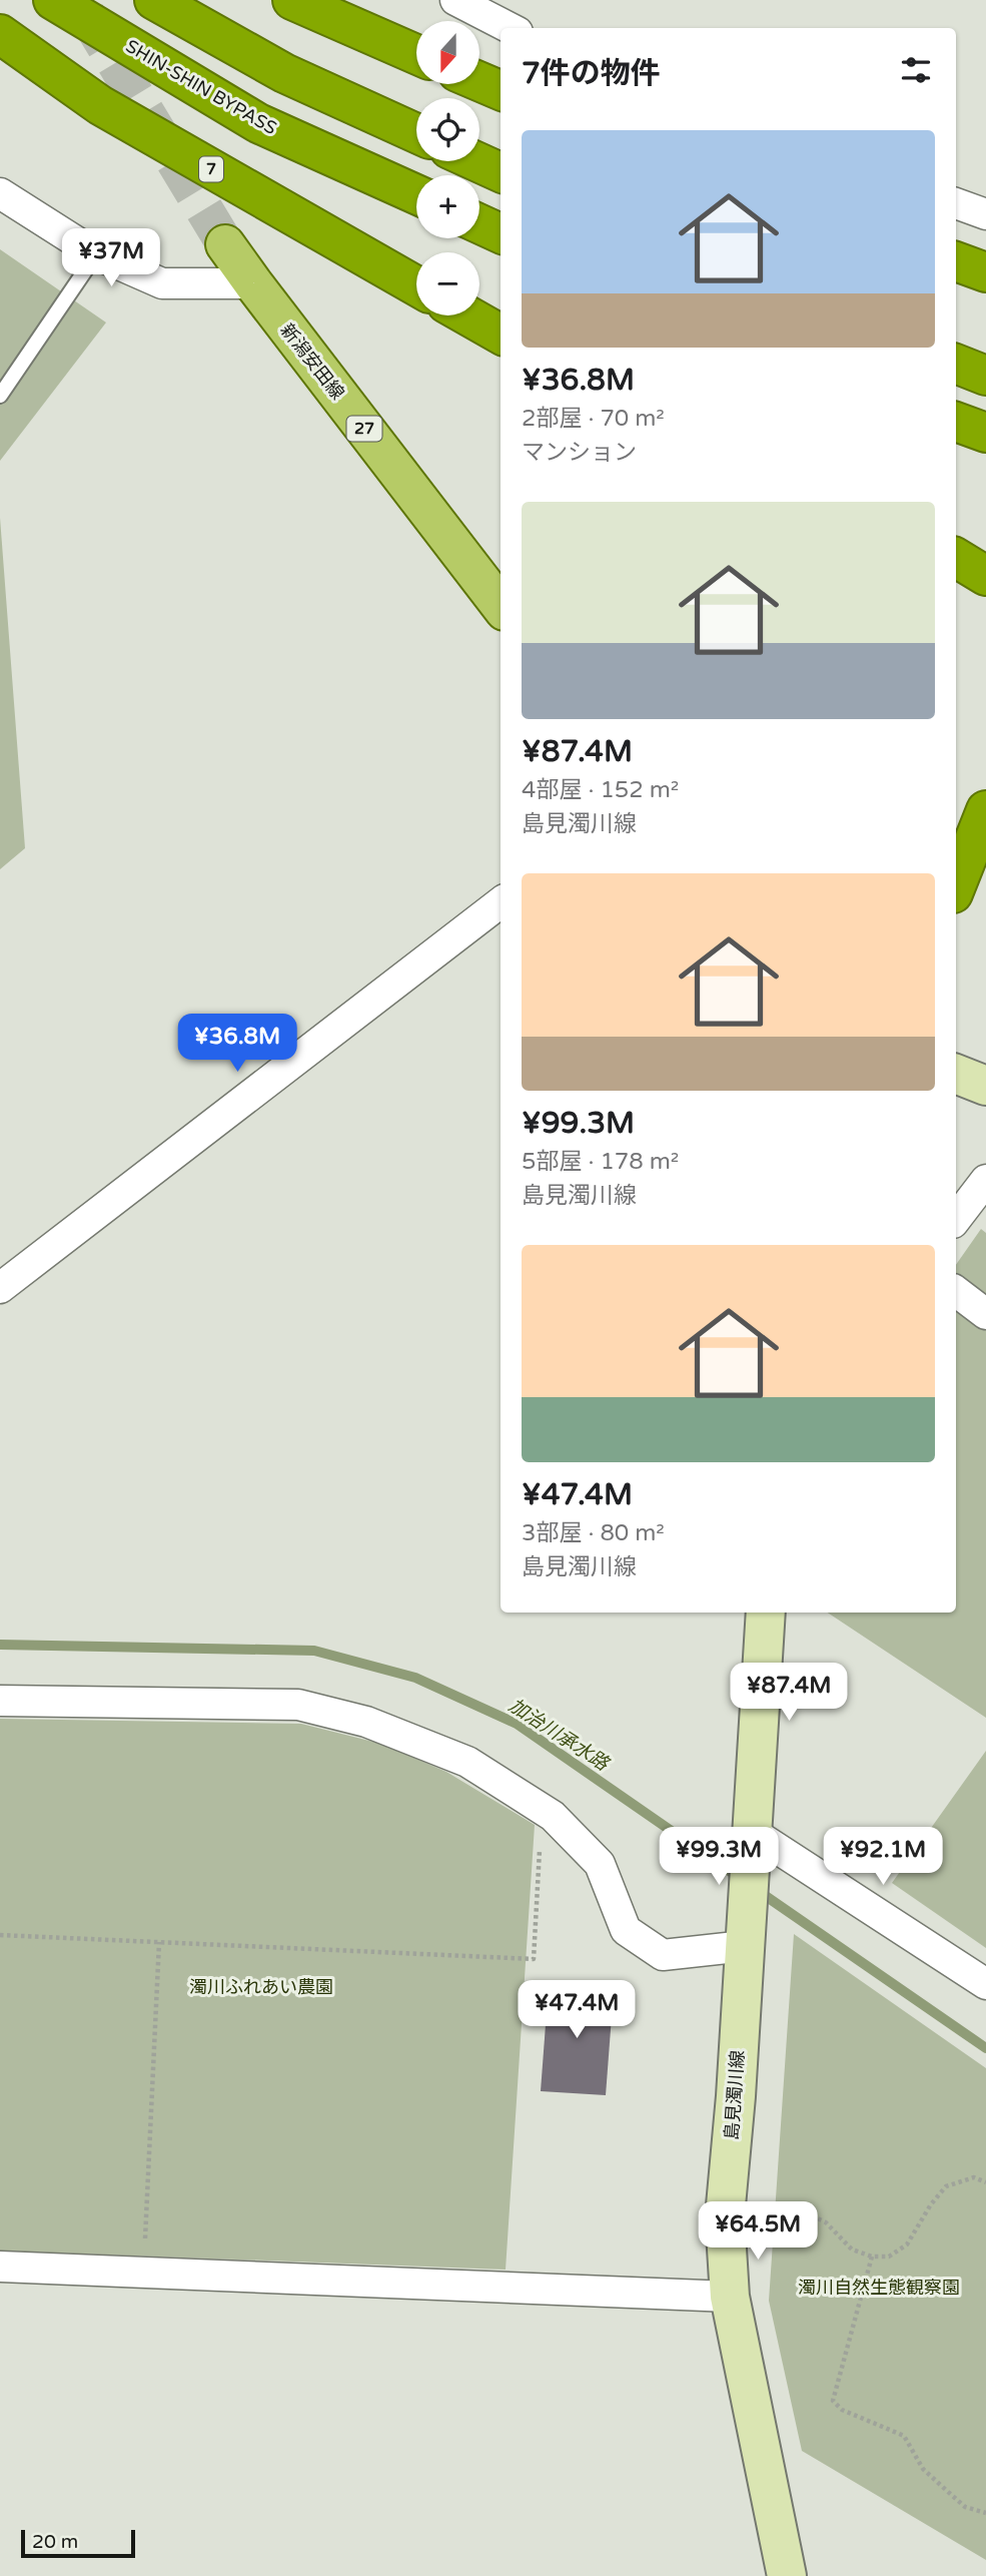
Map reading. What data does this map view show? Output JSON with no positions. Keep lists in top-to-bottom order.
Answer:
{
  "streets": {
    "highway": ["SHIN-SHIN BYPASS", "7"],
    "main road": ["新潟安田線", "27", "島見濁川線"]
  },
  "water": ["加治川承水路"],
  "parks": ["濁川ふれあい農園", "濁川自然生態観察園"],
  "scale_bar": "20 m",
  "north": "bottom",
  "page": {
    "map_buttons": ["+", "−"],
    "heading": "7件の物件",
    "list": [
      {
        "name": "¥36.8M",
        "note": "2部屋 · 70 m² · マンション"
      },
      {
        "name": "¥87.4M",
        "note": "4部屋 · 152 m² · 島見濁川線"
      },
      {
        "name": "¥99.3M",
        "note": "5部屋 · 178 m² · 島見濁川線"
      },
      {
        "name": "¥47.4M",
        "note": "3部屋 · 80 m² · 島見濁川線"
      }
    ],
    "price": [
      "¥37M",
      "¥36.8M",
      "¥87.4M",
      "¥99.3M",
      "¥92.1M",
      "¥47.4M",
      "¥64.5M"
    ],
    "scale": "20 m"
  }
}
